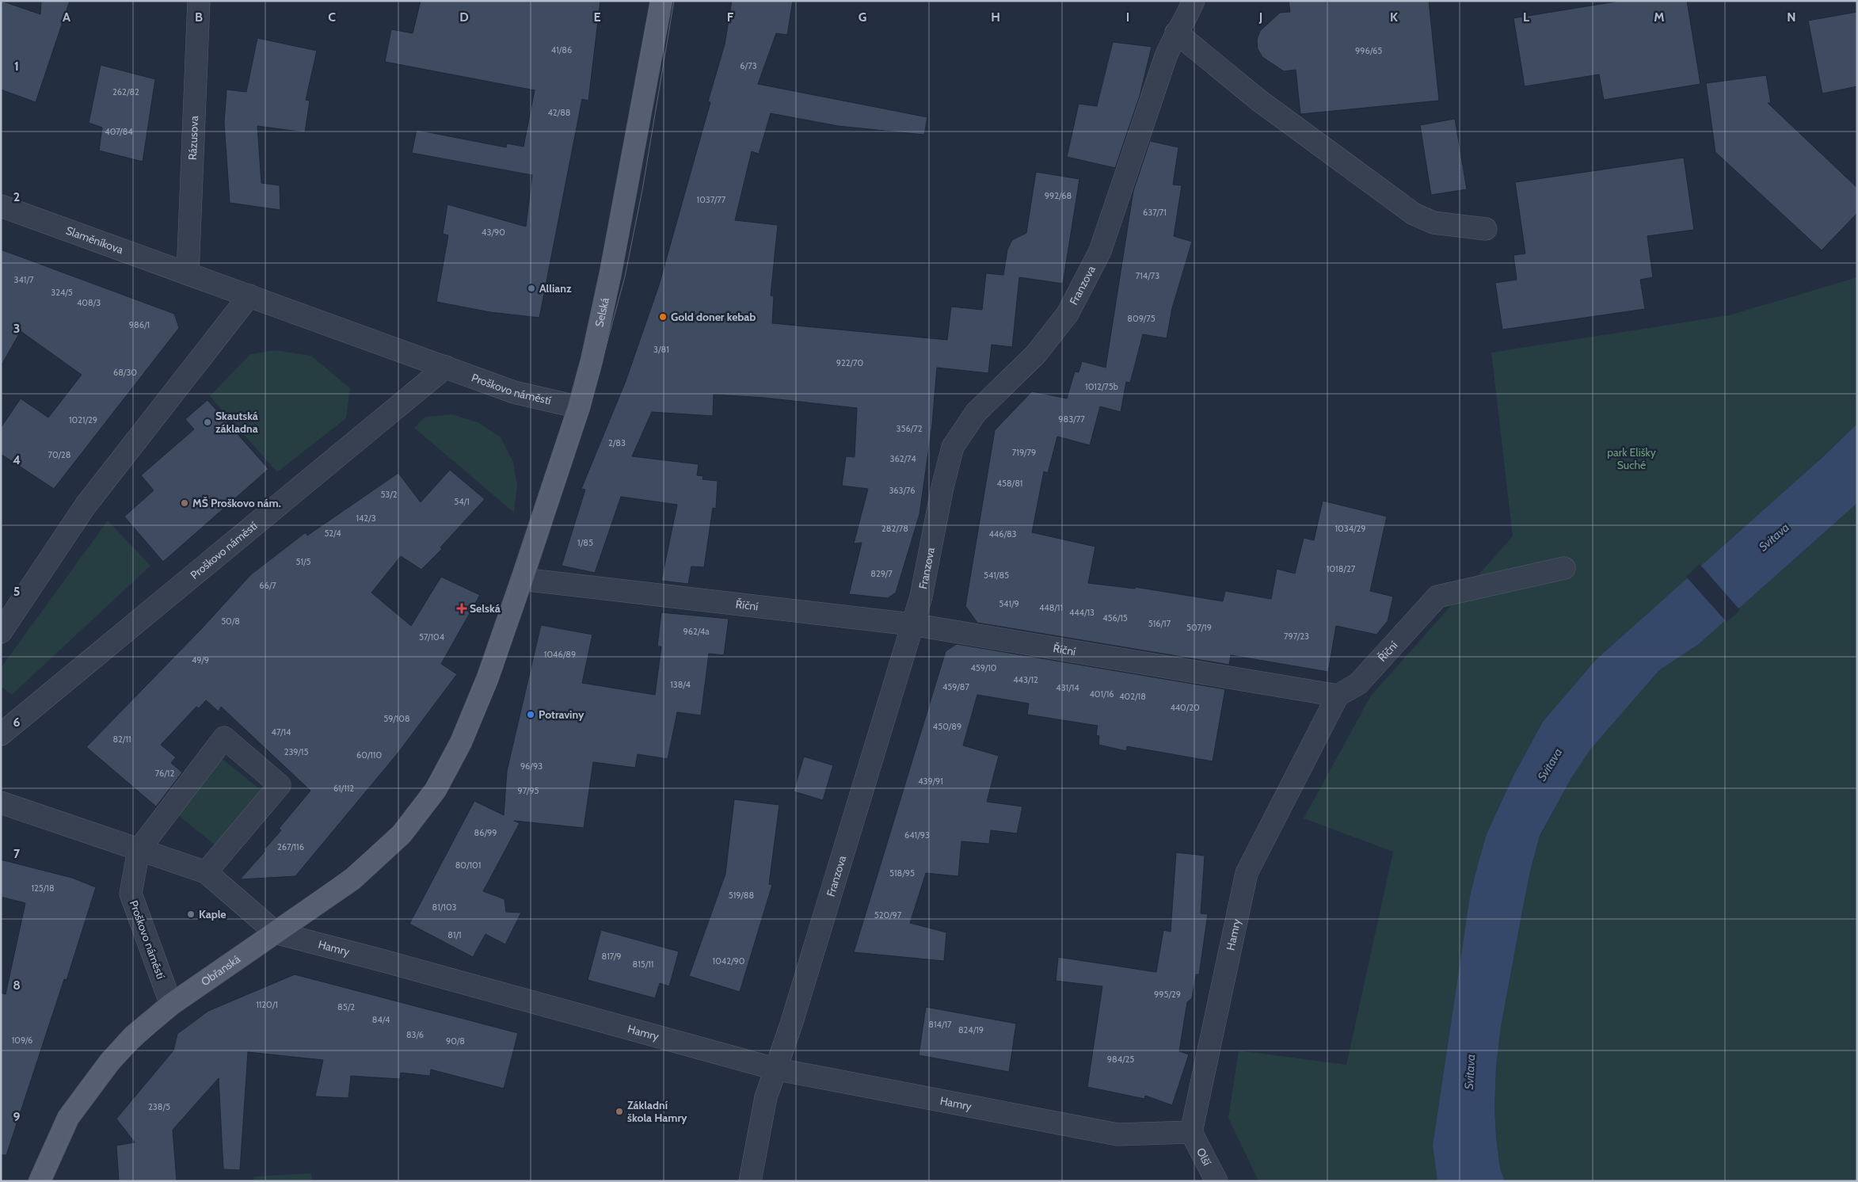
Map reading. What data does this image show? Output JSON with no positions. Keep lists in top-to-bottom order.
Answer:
{
  "streets": {
    "main road": ["Selská", "Obřanská"],
    "street": [
      "Rázusova",
      "Slaměníkova",
      "Franzova",
      "Proškovo náměstí",
      "Říční",
      "Hamry",
      "Olší"
    ]
  },
  "crossings": [
    ["Rázusova", "Slaměníkova"],
    ["Rázusova", "Proškovo náměstí"],
    ["Slaměníkova", "Proškovo náměstí"],
    ["Franzova", "Říční"],
    ["Franzova", "Hamry"],
    ["Selská", "Proškovo náměstí"],
    ["Selská", "Říční"],
    ["Selská", "Obřanská"],
    ["Proškovo náměstí", "Obřanská"],
    ["Říční", "Hamry"],
    ["Hamry", "Obřanská"],
    ["Hamry", "Olší"]
  ],
  "water": ["Svitava"],
  "parks": ["park Elišky Suché"],
  "places": {
    "other": [
      "Allianz",
      "Gold doner kebab",
      "Skautská základna",
      "MŠ Proškovo nám.",
      "Potraviny",
      "Kaple",
      "Základní škola Hamry"
    ],
    "health": ["Selská"]
  },
  "house_numbers": [
    "41/86",
    "996/65",
    "6/73",
    "262/82",
    "42/88",
    "407/84",
    "992/68",
    "1037/77",
    "637/71",
    "43/90",
    "714/73",
    "341/7",
    "324/5",
    "408/3",
    "809/75",
    "986/1",
    "3/81",
    "922/70",
    "68/30",
    "1012/75b",
    "983/77",
    "1021/29",
    "356/72",
    "2/83",
    "719/79",
    "70/28",
    "362/74",
    "458/81",
    "363/76",
    "53/2",
    "54/1",
    "142/3",
    "282/78",
    "1034/29",
    "52/4",
    "446/83",
    "1/85",
    "51/5",
    "1018/27",
    "829/7",
    "541/85",
    "66/7",
    "541/9",
    "448/11",
    "444/13",
    "456/15",
    "50/8",
    "516/17",
    "507/19",
    "962/4a",
    "797/23",
    "57/104",
    "1046/89",
    "49/9",
    "459/10",
    "443/12",
    "138/4",
    "459/87",
    "431/14",
    "401/16",
    "402/18",
    "440/20",
    "59/108",
    "450/89",
    "47/14",
    "82/11",
    "239/15",
    "60/110",
    "96/93",
    "76/12",
    "439/91",
    "61/112",
    "97/95",
    "86/99",
    "641/93",
    "267/116",
    "80/101",
    "518/95",
    "125/18",
    "519/88",
    "81/103",
    "520/97",
    "81/1",
    "817/9",
    "1042/90",
    "815/11",
    "995/29",
    "1120/1",
    "85/2",
    "84/4",
    "814/17",
    "824/19",
    "83/6",
    "109/6",
    "90/8",
    "984/25",
    "238/5"
  ],
  "grid": {
    "columns": [
      "A",
      "B",
      "C",
      "D",
      "E",
      "F",
      "G",
      "H",
      "I",
      "J",
      "K",
      "L",
      "M",
      "N"
    ],
    "rows": [
      "1",
      "2",
      "3",
      "4",
      "5",
      "6",
      "7",
      "8",
      "9"
    ]
  }
}
